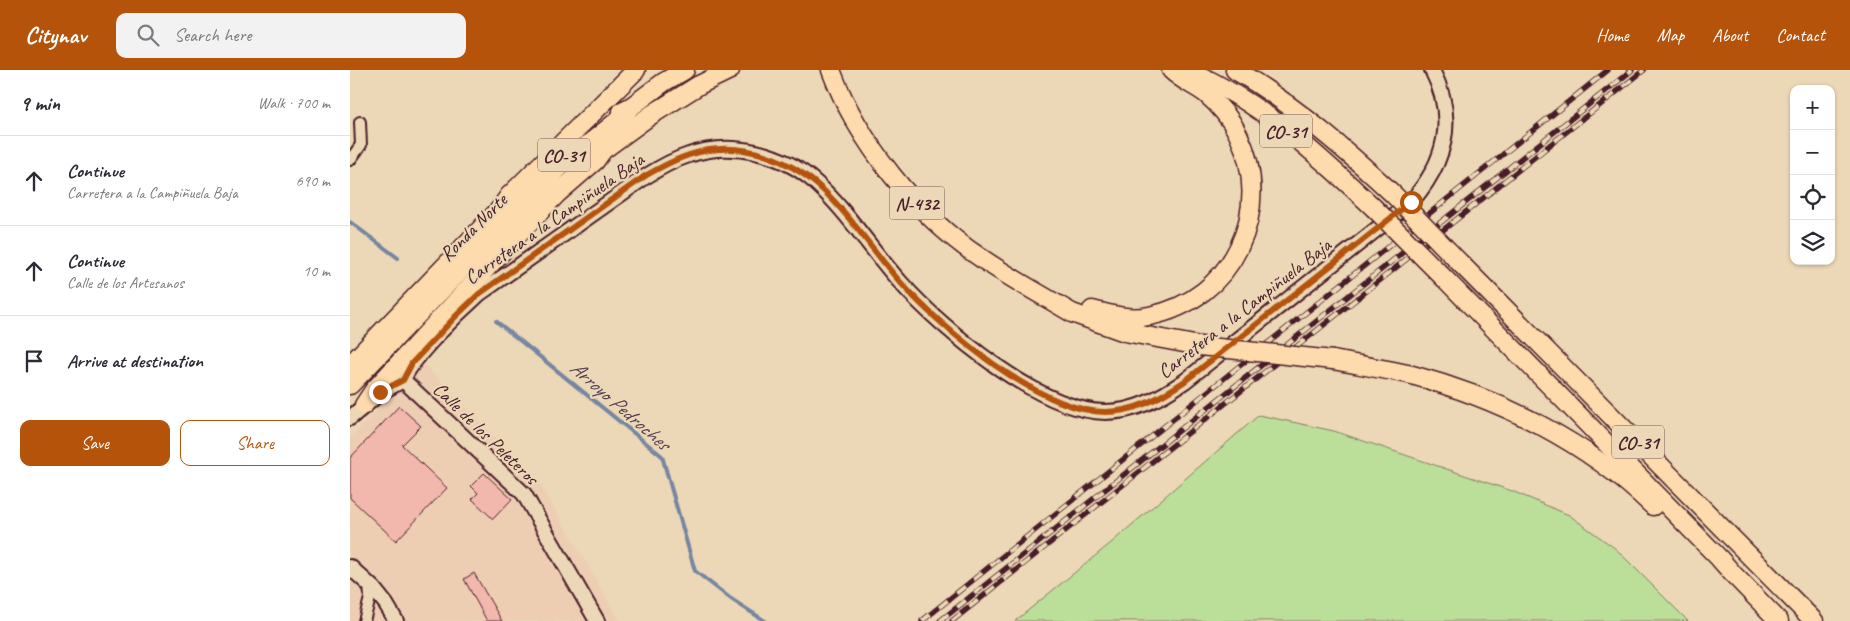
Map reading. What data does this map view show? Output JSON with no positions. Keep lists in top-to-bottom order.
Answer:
{
  "streets": {
    "highway": ["CO-31", "N-432", "Ronda Norte"],
    "street": ["Carretera a la Campiñuela Baja", "Calle de los Peleteros"]
  },
  "crossings": [
    ["CO-31", "Ronda Norte"],
    ["Carretera a la Campiñuela Baja", "Calle de los Peleteros"]
  ],
  "water": ["Arroyo Pedroches"],
  "page": {
    "header": "Citynav",
    "search": "Search here",
    "nav": [
      "Home",
      "Map",
      "About",
      "Contact"
    ],
    "heading": ["9 min", "Walk · 700 m"],
    "map_buttons": ["+", "−"],
    "list": [
      ["Continue", "Carretera a la Campiñuela Baja", "690 m"],
      ["Continue", "Calle de los Artesanos", "10 m"],
      "Arrive at destination"
    ],
    "buttons": ["Save", "Share"]
  }
}
